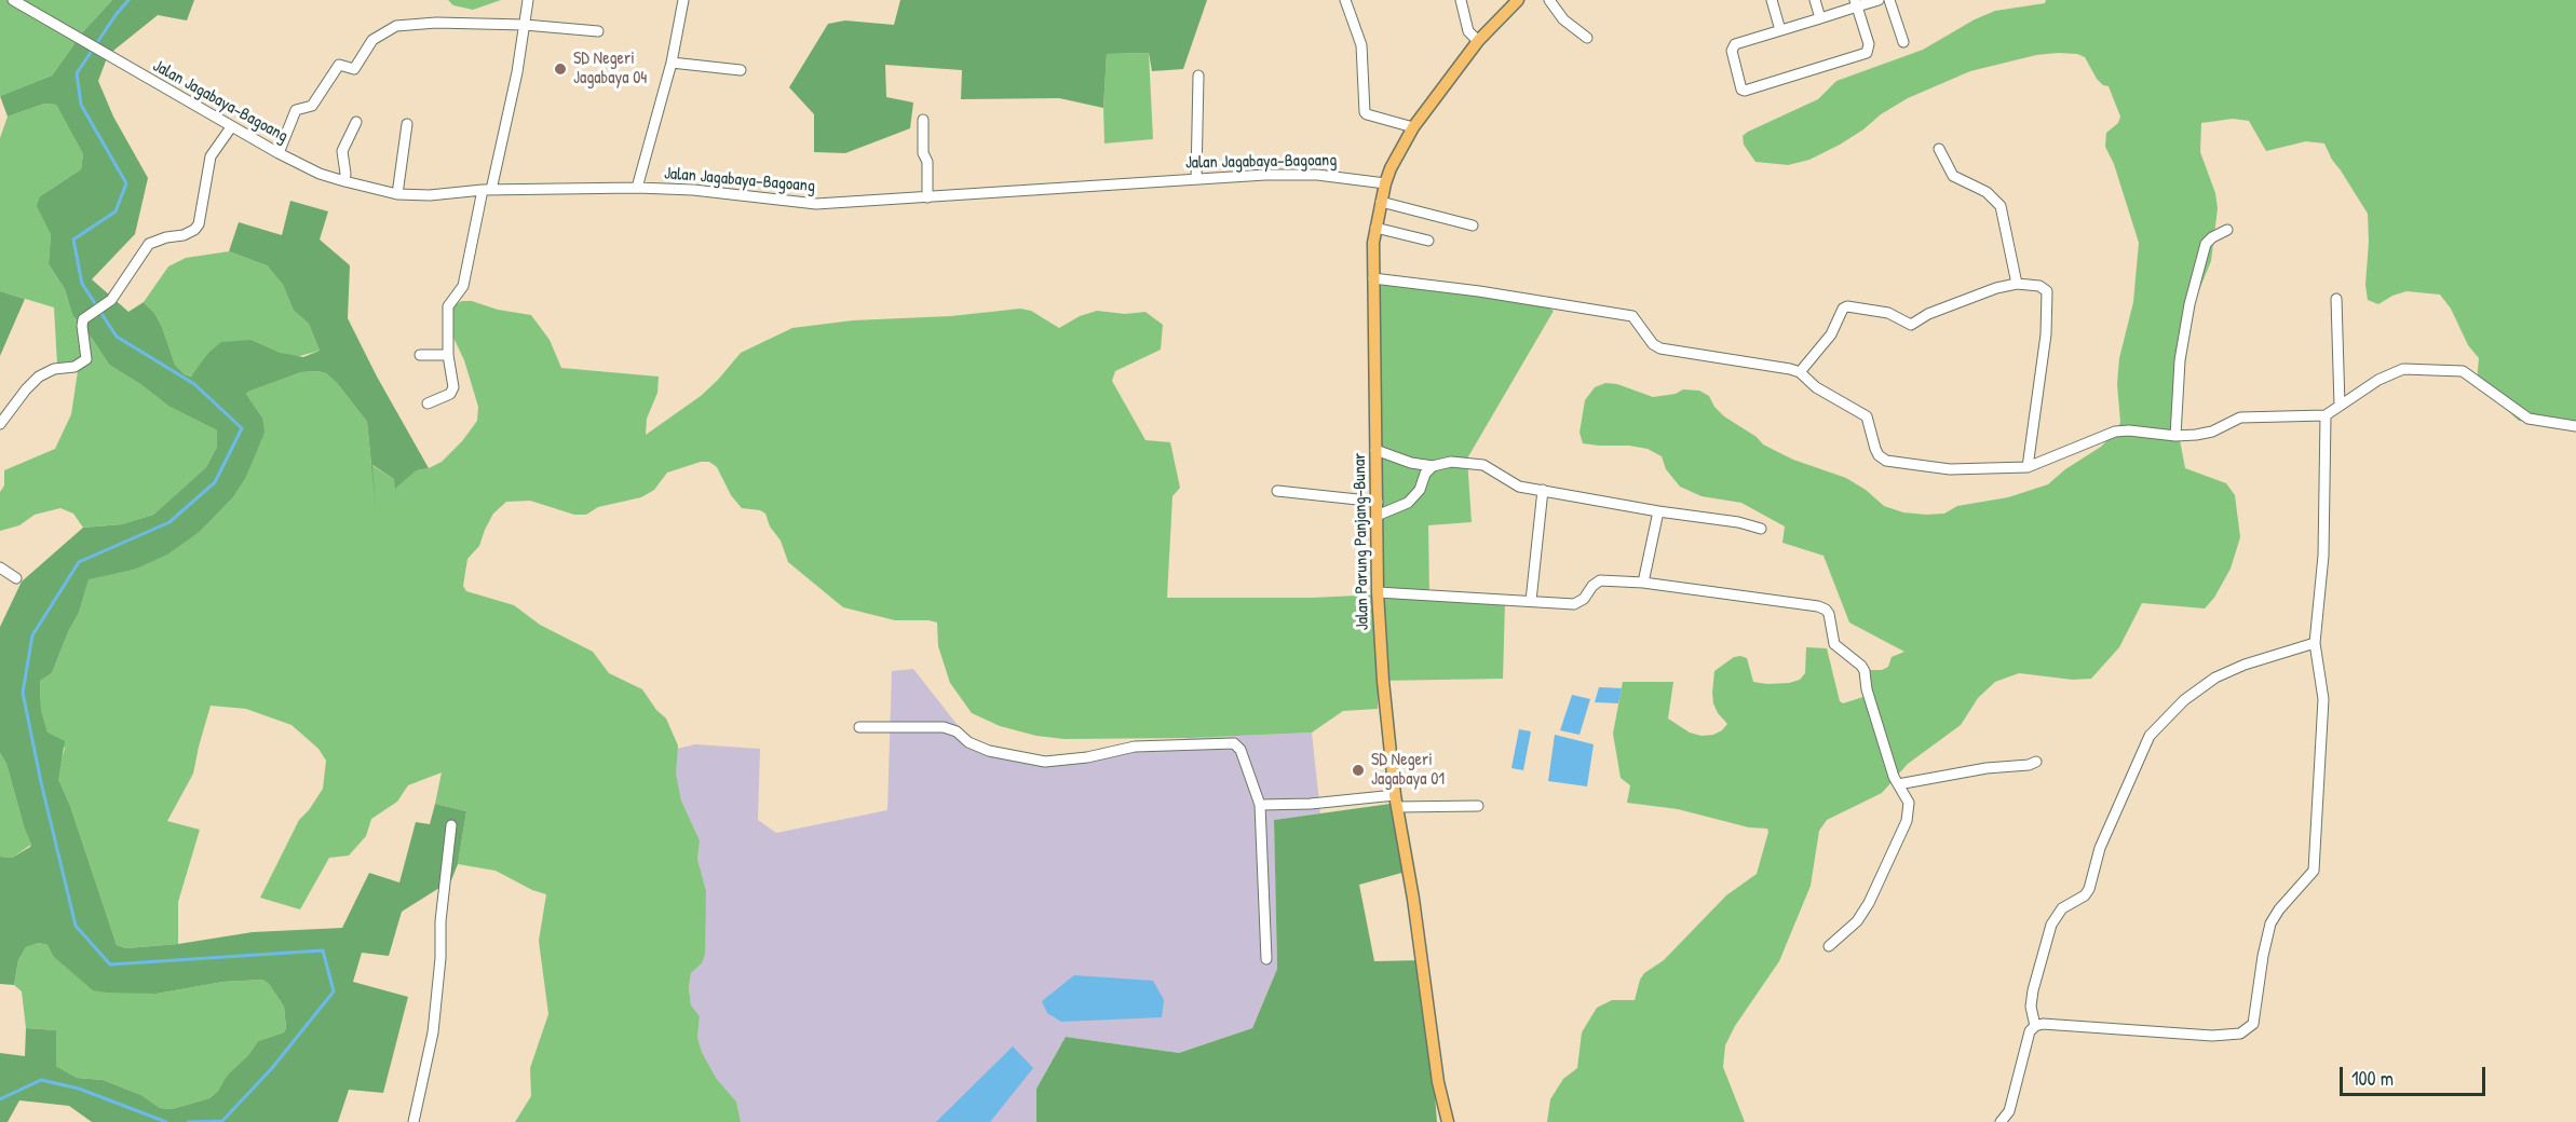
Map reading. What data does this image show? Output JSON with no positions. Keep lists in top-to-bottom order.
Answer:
{
  "streets": {
    "main road": ["Jalan Parung Panjang–Bunar"],
    "street": ["Jalan Jagabaya–Bagoang"]
  },
  "crossings": [
    ["Jalan Jagabaya–Bagoang", "Jalan Parung Panjang–Bunar"]
  ],
  "places": ["SD Negeri Jagabaya 04", "SD Negeri Jagabaya 01"],
  "scale_bar": "100 m"
}
